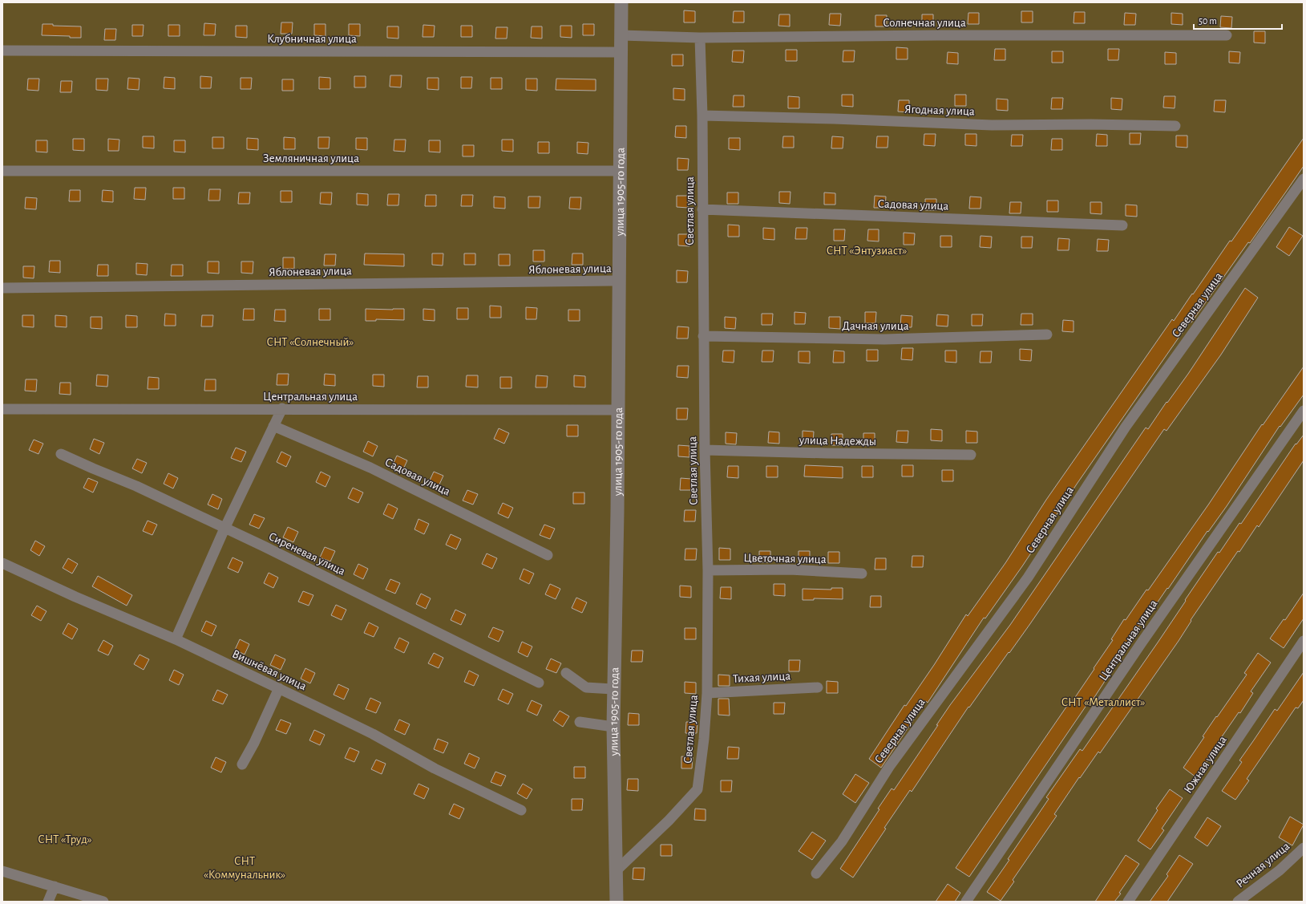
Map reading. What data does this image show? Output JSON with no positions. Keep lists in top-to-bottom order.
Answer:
{
  "streets": {
    "street": [
      "Солнечная улица",
      "Клубничная улица",
      "Ягодная улица",
      "Земляничная улица",
      "улица 1905-го года",
      "Садовая улица",
      "Светлая улица",
      "Яблоневая улица",
      "Северная улица",
      "Дачная улица",
      "Центральная улица",
      "улица Надежды",
      "Сиреневая улица",
      "Цветочная улица",
      "Вишнёвая улица",
      "Тихая улица",
      "Южная улица",
      "Речная улица"
    ]
  },
  "crossings": [
    ["Солнечная улица", "улица 1905-го года"],
    ["Солнечная улица", "Светлая улица"],
    ["Клубничная улица", "улица 1905-го года"],
    ["Ягодная улица", "Светлая улица"],
    ["Земляничная улица", "улица 1905-го года"],
    ["улица 1905-го года", "Светлая улица"],
    ["улица 1905-го года", "Яблоневая улица"],
    ["улица 1905-го года", "Центральная улица"],
    ["Садовая улица", "Светлая улица"],
    ["Светлая улица", "Дачная улица"],
    ["Светлая улица", "улица Надежды"],
    ["Светлая улица", "Цветочная улица"],
    ["Светлая улица", "Тихая улица"]
  ],
  "parks": [
    "СНТ «Энтузиаст»",
    "СНТ «Солнечный»",
    "СНТ «Металлист»",
    "СНТ «Труд»",
    "СНТ «Коммунальник»"
  ],
  "scale_bar": "50 m"
}
